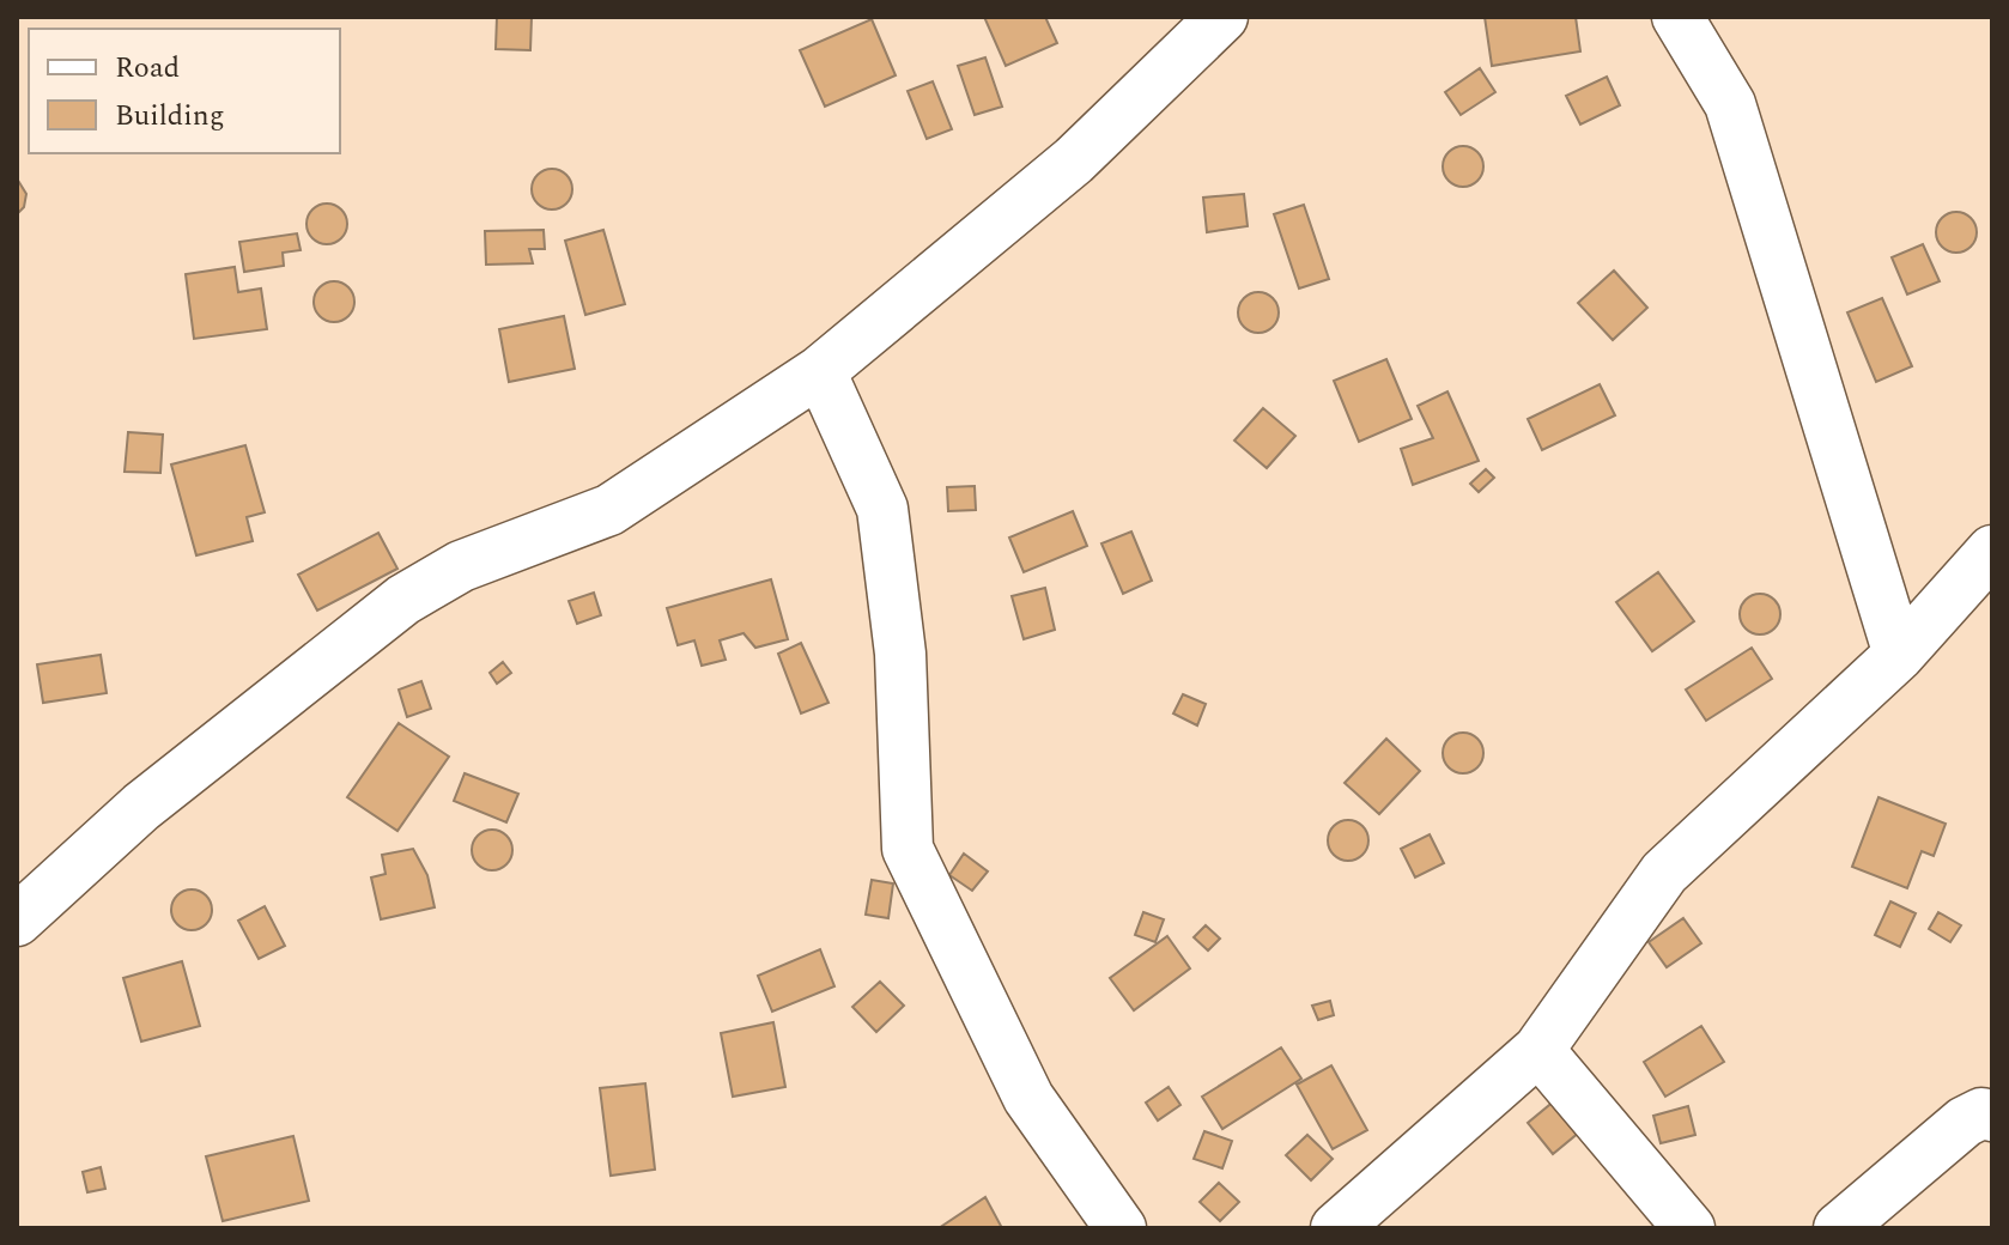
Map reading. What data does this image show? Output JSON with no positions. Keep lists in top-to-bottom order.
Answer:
{
  "legend": ["Road", "Building"]
}
